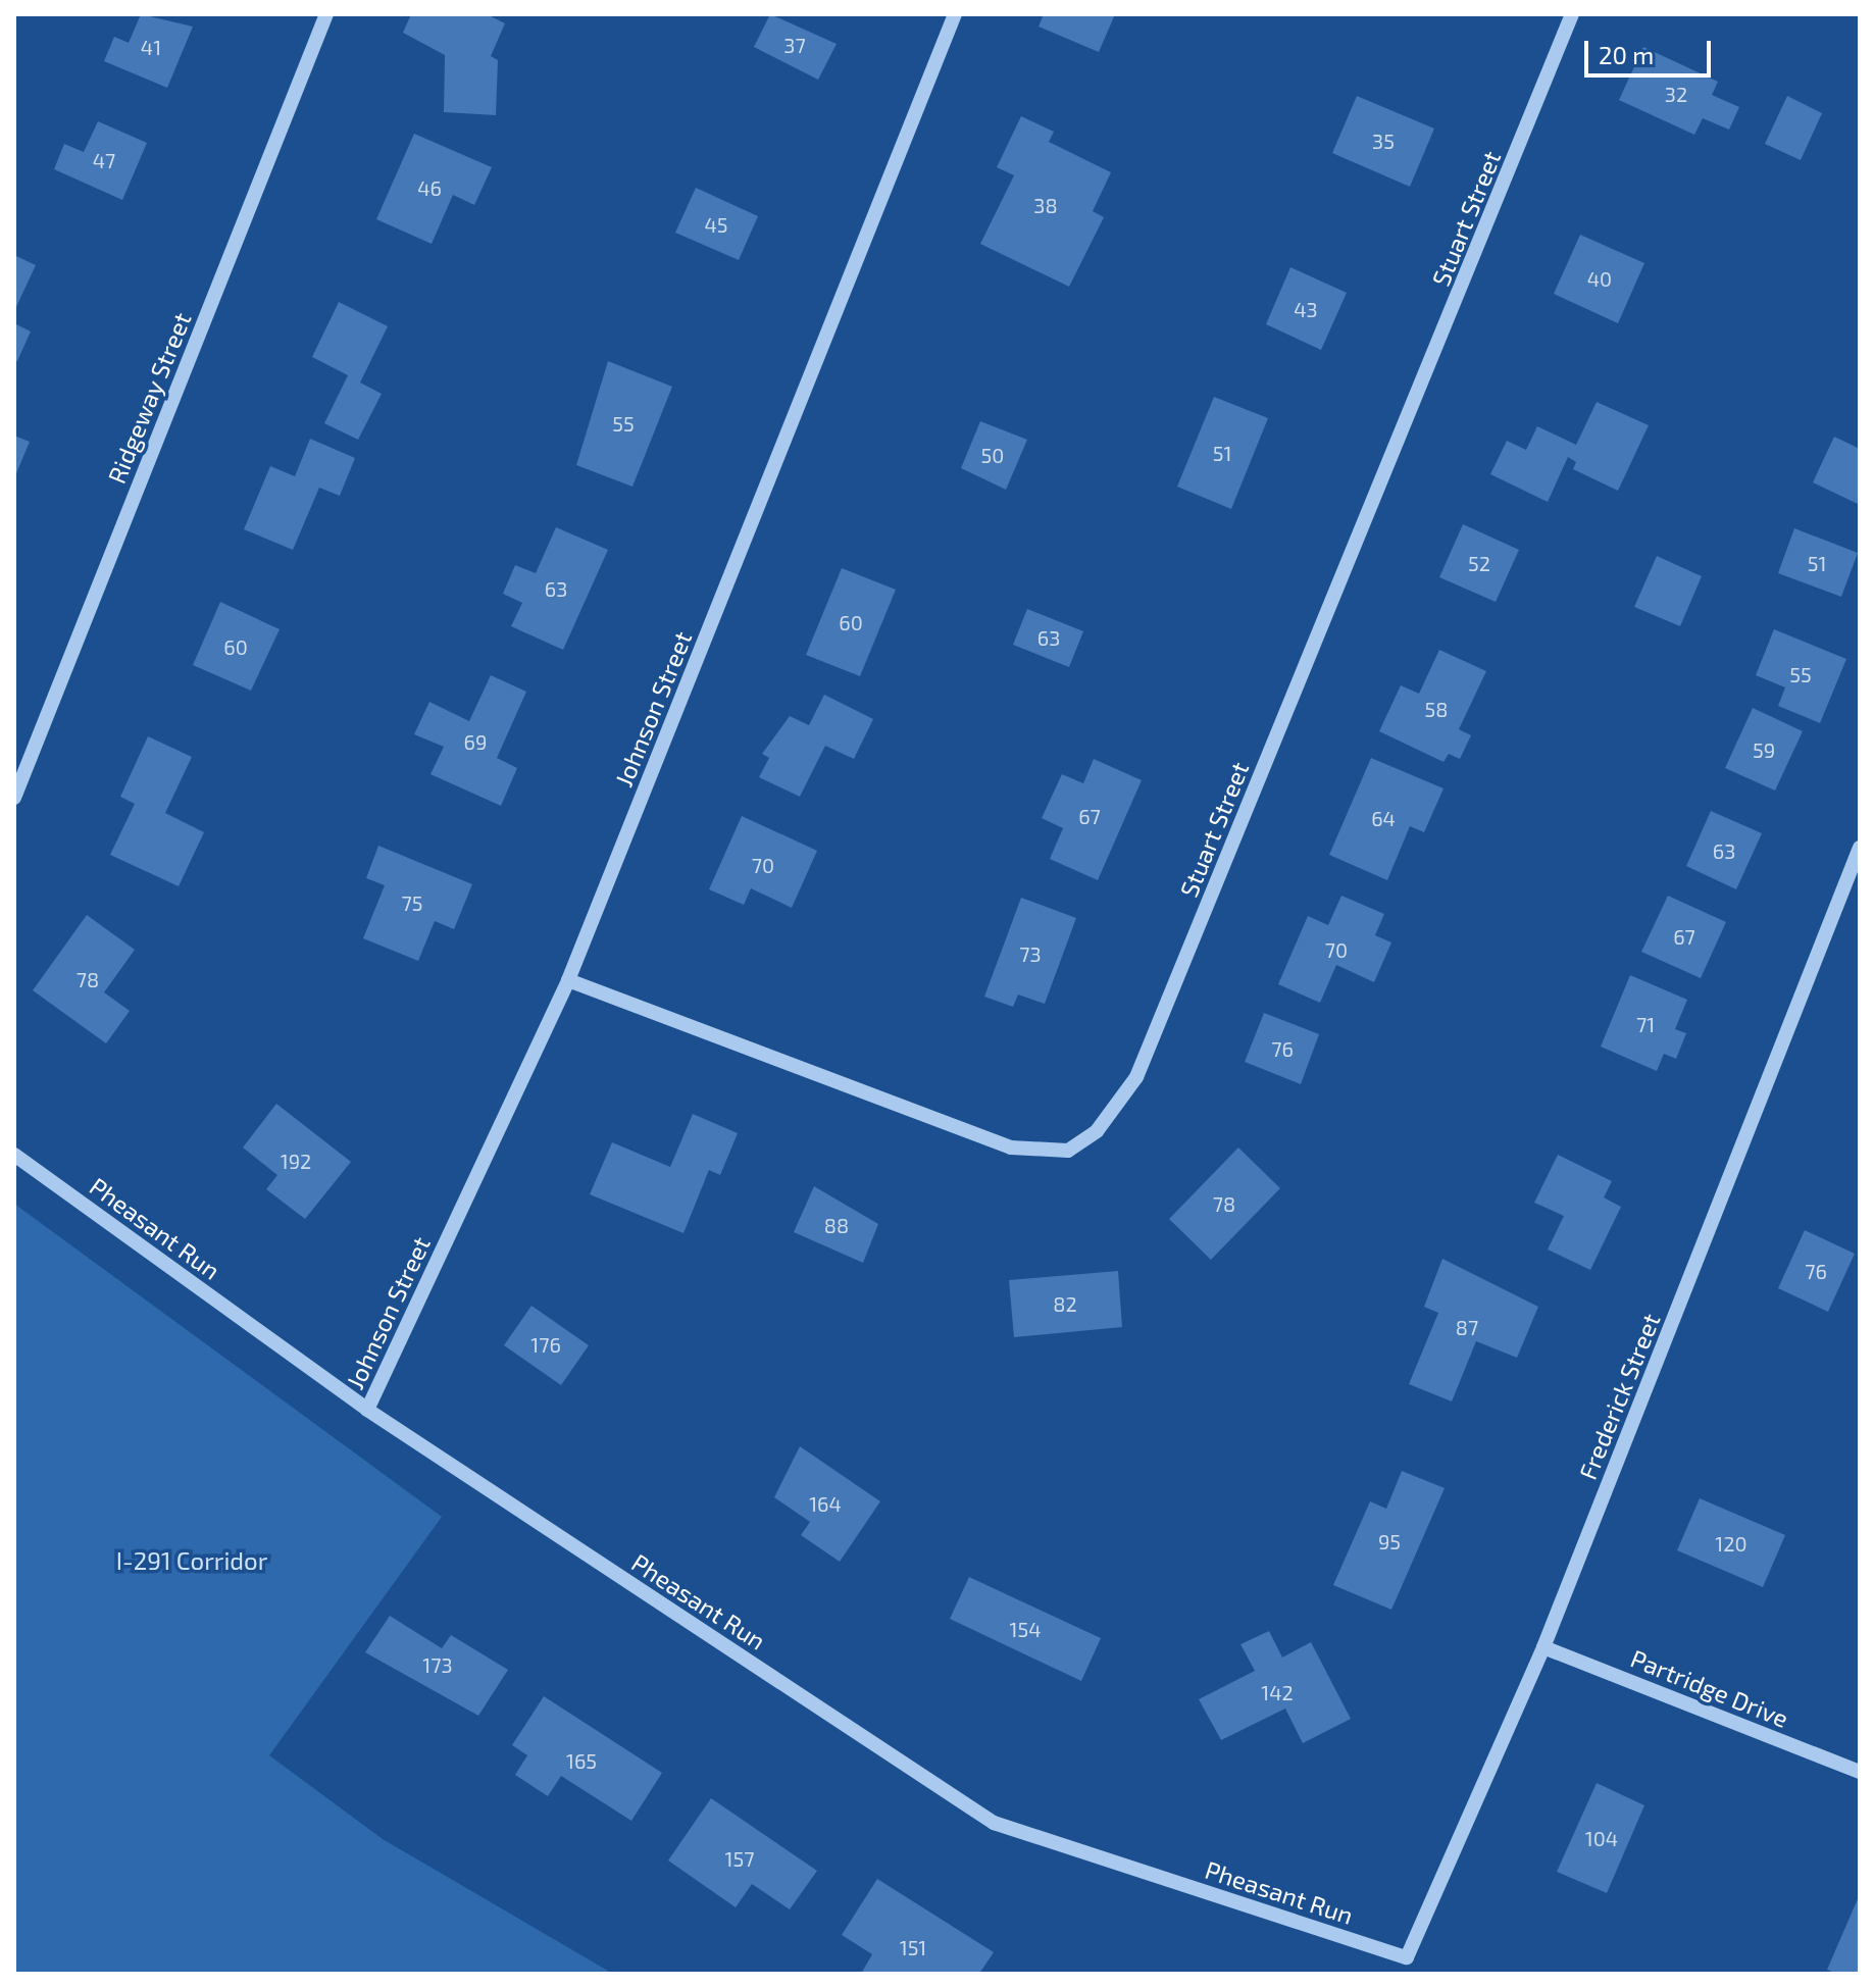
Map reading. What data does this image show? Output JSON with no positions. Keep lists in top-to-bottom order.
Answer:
{
  "streets": {
    "street": [
      "Stuart Street",
      "Ridgeway Street",
      "Johnson Street",
      "Pheasant Run",
      "Frederick Street",
      "Partridge Drive"
    ]
  },
  "crossings": [
    ["Stuart Street", "Johnson Street"],
    ["Johnson Street", "Pheasant Run"],
    ["Pheasant Run", "Frederick Street"],
    ["Frederick Street", "Partridge Drive"]
  ],
  "parks": ["I-291 Corridor"],
  "house_numbers": [
    "37",
    "41",
    "32",
    "35",
    "47",
    "46",
    "38",
    "45",
    "40",
    "43",
    "55",
    "51",
    "50",
    "52",
    "51",
    "63",
    "60",
    "63",
    "60",
    "55",
    "58",
    "69",
    "59",
    "67",
    "64",
    "63",
    "70",
    "75",
    "67",
    "70",
    "73",
    "78",
    "71",
    "76",
    "192",
    "78",
    "88",
    "76",
    "82",
    "87",
    "176",
    "164",
    "95",
    "120",
    "154",
    "173",
    "142",
    "165",
    "104",
    "157",
    "151"
  ],
  "scale_bar": "20 m"
}
